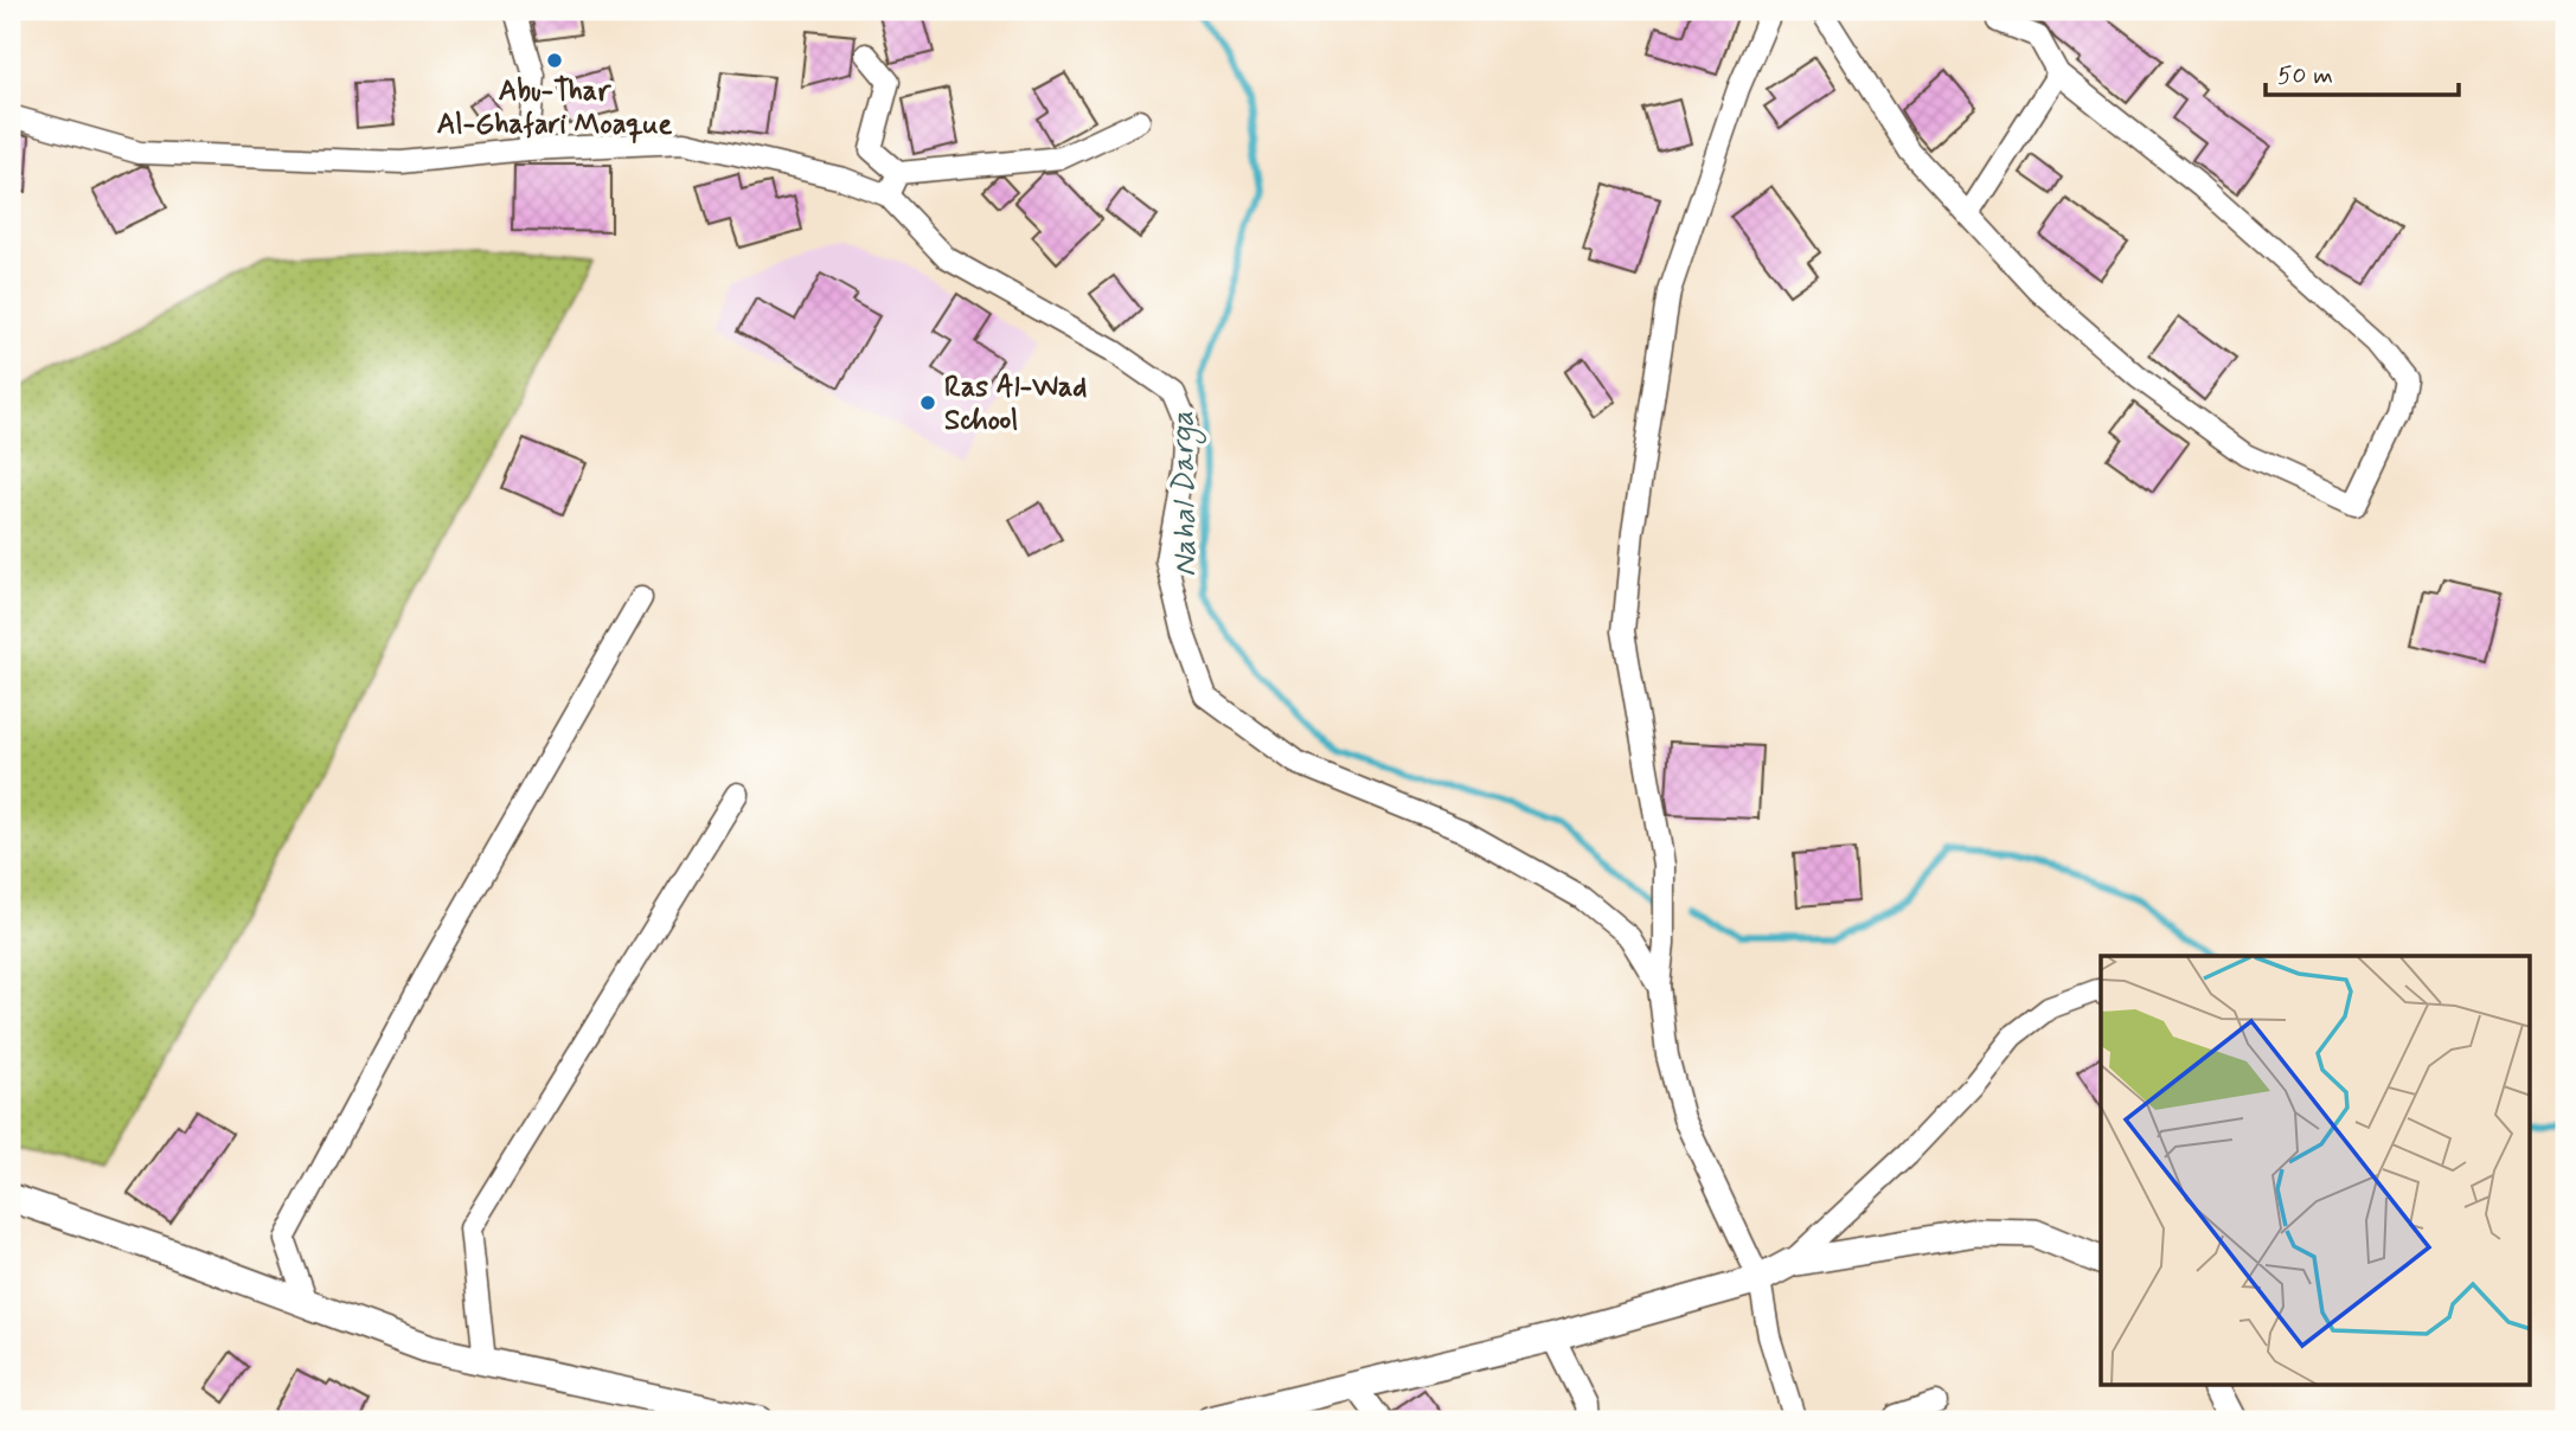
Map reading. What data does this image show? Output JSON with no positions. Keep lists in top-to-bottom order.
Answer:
{
  "water": ["Nahal Darga"],
  "places": ["Abu-Thar Al-Ghafari Moaque", "Ras Al-Wad School"],
  "scale_bar": "50 m"
}
